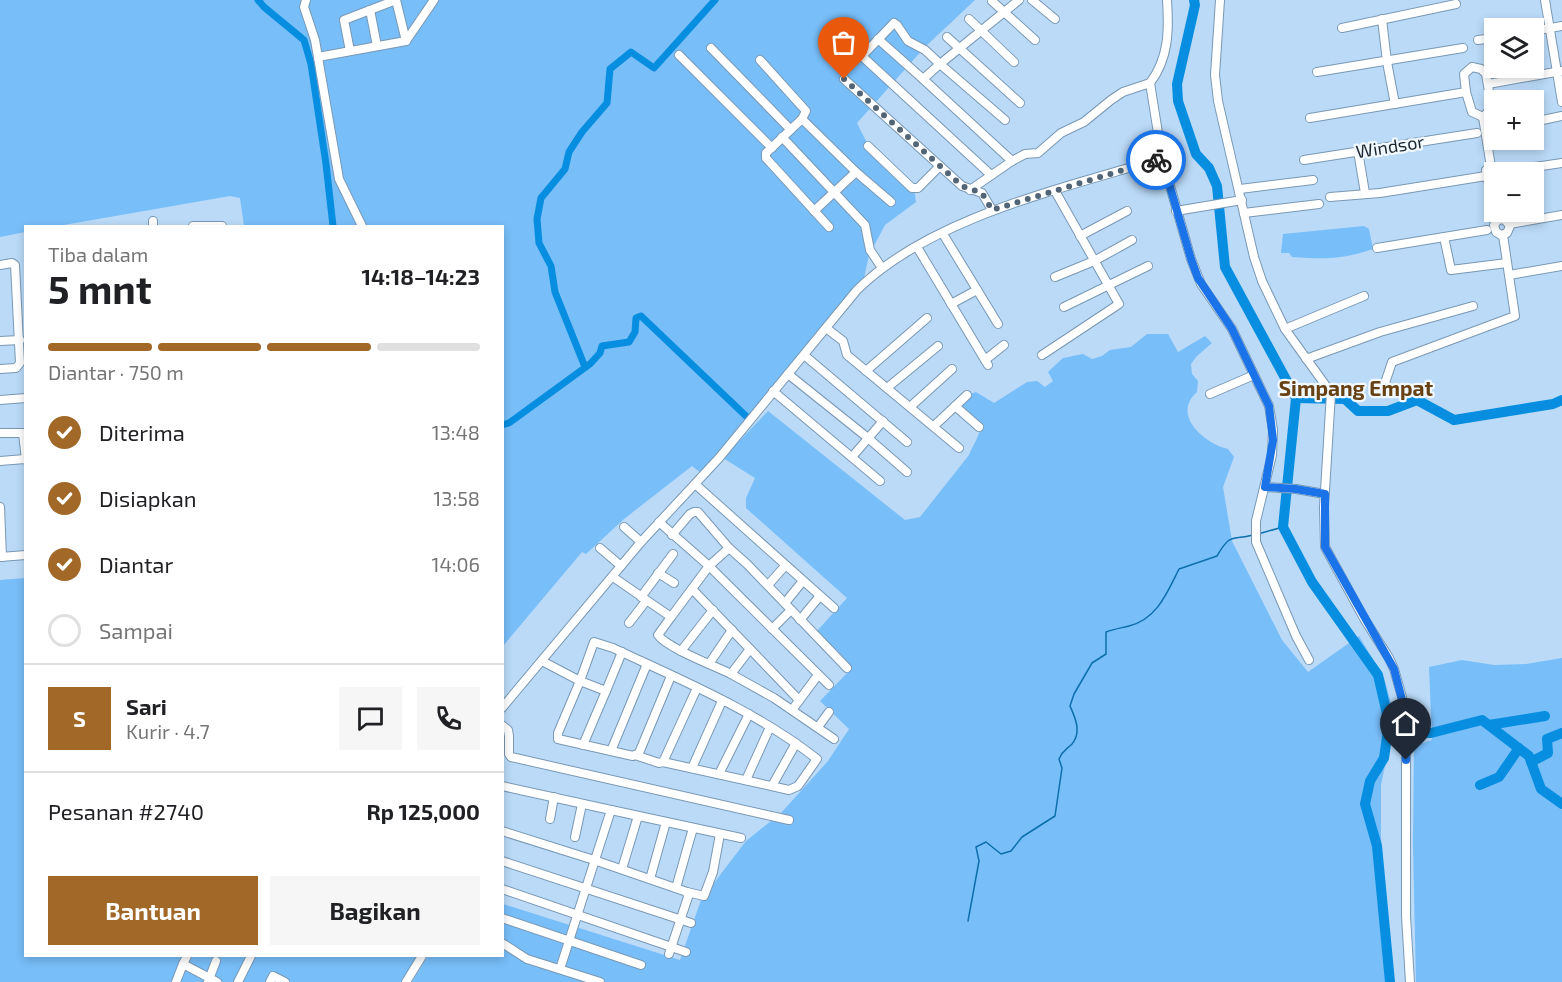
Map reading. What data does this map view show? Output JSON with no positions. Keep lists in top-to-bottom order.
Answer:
{
  "streets": {
    "street": ["Windsor"]
  },
  "districts": ["Simpang Empat"],
  "page": {
    "map_buttons": ["+", "−"],
    "heading": ["5 mnt", "Tiba dalam", "14:18–14:23"],
    "panel": [
      "Sari",
      "Kurir · 4.7",
      "Pesanan #2740",
      "Rp 125,000"
    ],
    "bar": "Diantar · 750 m",
    "list": [
      ["Diterima", "13:48"],
      ["Disiapkan", "13:58"],
      ["Diantar", "14:06"],
      "Sampai"
    ],
    "round": "S",
    "buttons": ["Bantuan", "Bagikan"]
  }
}
